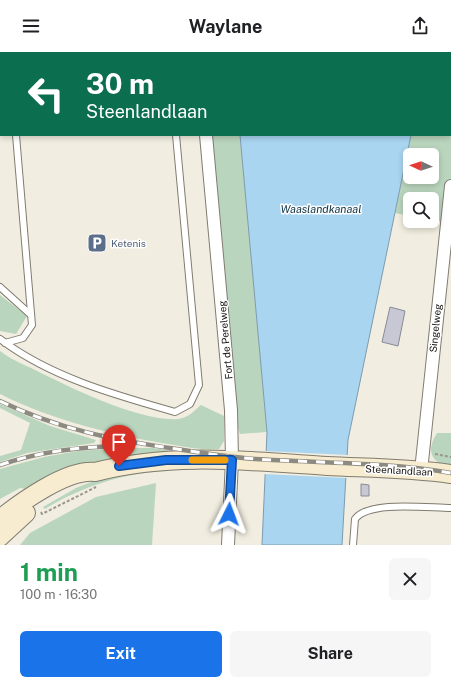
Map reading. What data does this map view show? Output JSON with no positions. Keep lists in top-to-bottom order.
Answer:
{
  "streets": {
    "main road": ["Steenlandlaan"],
    "street": ["Singelweg", "Fort de Perelweg"]
  },
  "crossings": [
    ["Singelweg", "Steenlandlaan"],
    ["Fort de Perelweg", "Steenlandlaan"]
  ],
  "water": ["Waaslandkanaal"],
  "places": {
    "parking": ["Ketenis"]
  },
  "north": "left",
  "page": {
    "header": "Waylane",
    "turn": ["30 m", "Steenlandlaan"],
    "heading": ["1 min", "100 m · 16:30"],
    "buttons": ["Exit", "Share"]
  }
}
